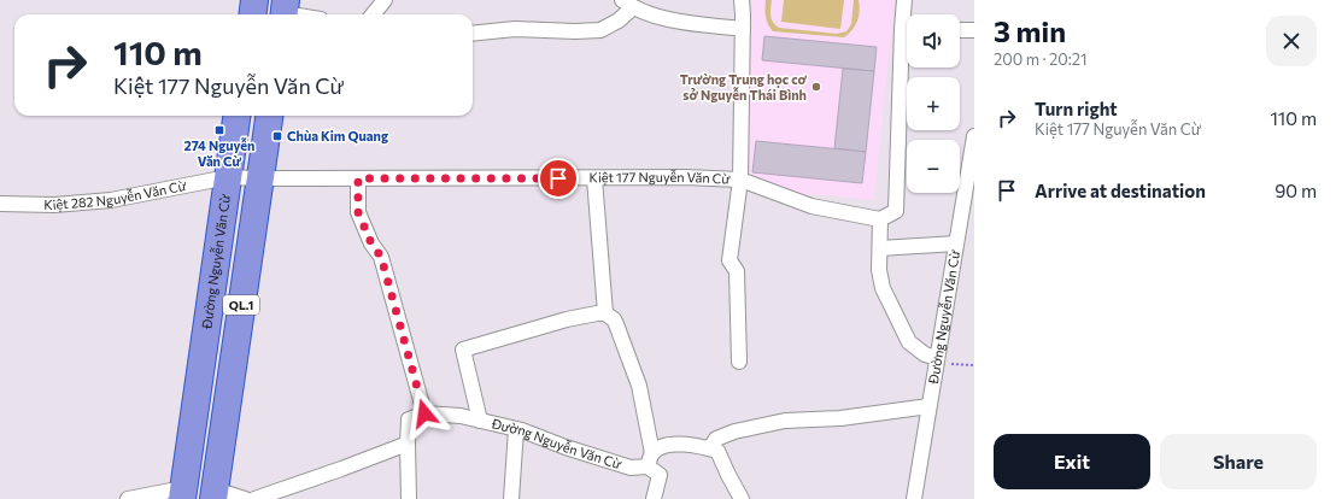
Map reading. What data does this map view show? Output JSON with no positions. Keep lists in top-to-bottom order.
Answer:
{
  "streets": {
    "highway": ["Đường Nguyễn Văn Cừ", "QL.1"],
    "street": ["Kiệt 177 Nguyễn Văn Cừ", "Kiệt 282 Nguyễn Văn Cừ"]
  },
  "crossings": [
    ["Kiệt 177 Nguyễn Văn Cừ", "Kiệt 282 Nguyễn Văn Cừ"],
    ["Kiệt 177 Nguyễn Văn Cừ", "QL.1"],
    ["Kiệt 282 Nguyễn Văn Cừ", "Đường Nguyễn Văn Cừ"],
    ["Kiệt 282 Nguyễn Văn Cừ", "QL.1"]
  ],
  "places": {
    "other": ["Trường Trung học cơ sở Nguyễn Thái Bình"],
    "transit": ["274 Nguyễn Văn Cừ", "Chùa Kim Quang"]
  },
  "page": {
    "heading": ["3 min", "200 m · 20:21"],
    "map_buttons": ["+", "−"],
    "turn": ["110 m", "Kiệt 177 Nguyễn Văn Cừ"],
    "list": [
      {
        "name": "Turn right",
        "note": "Kiệt 177 Nguyễn Văn Cừ",
        "value": "110 m"
      },
      {
        "name": "Arrive at destination",
        "value": "90 m"
      }
    ],
    "buttons": ["Exit", "Share"]
  }
}
